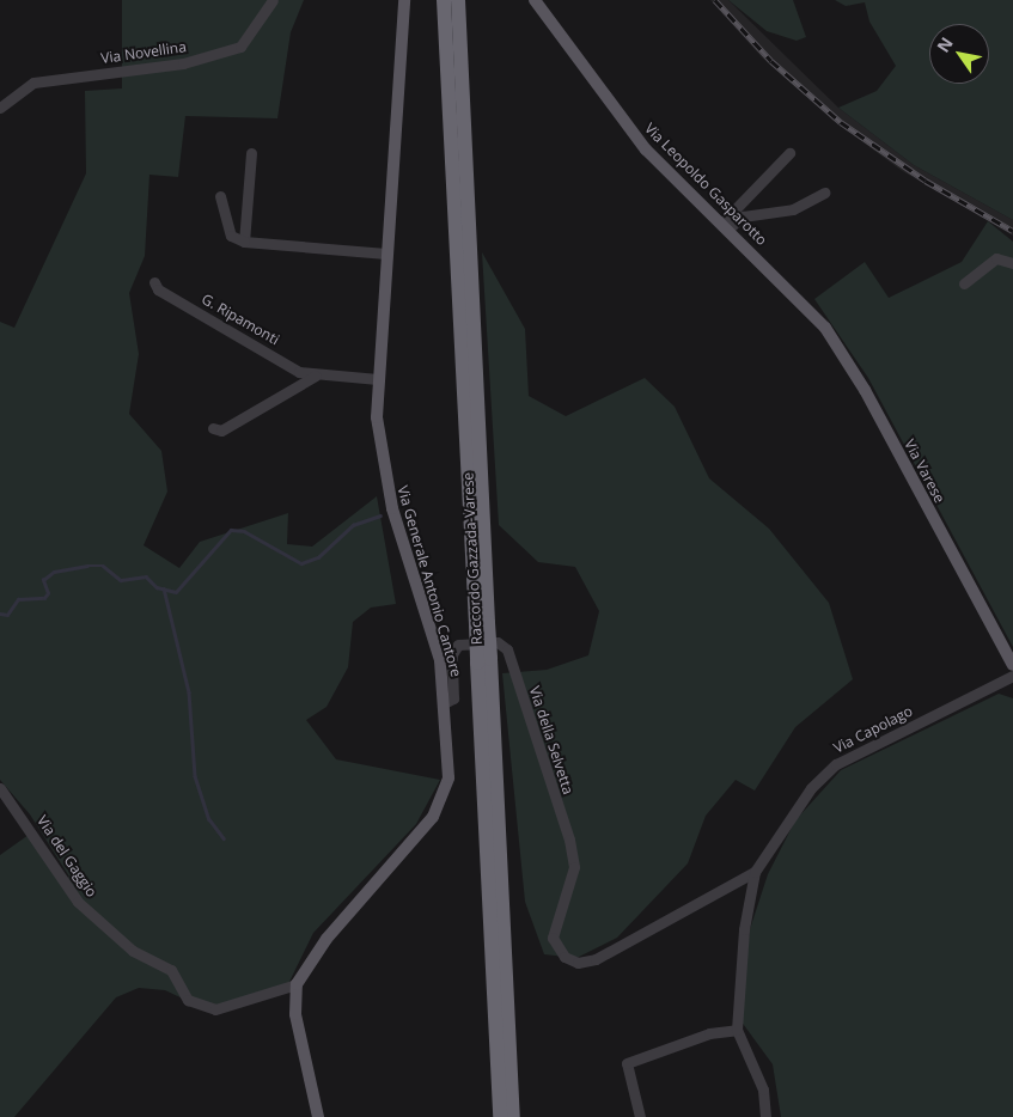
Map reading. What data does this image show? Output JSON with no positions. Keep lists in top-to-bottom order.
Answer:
{
  "streets": {
    "highway": ["Raccordo Gazzada-Varese"],
    "main road": ["Via Leopoldo Gasparotto", "Via Varese", "Via Generale Antonio Cantore"],
    "street": [
      "Via Novellina",
      "G. Ripamonti",
      "Via Capolago",
      "Via della Selvetta",
      "Via del Gaggio"
    ]
  },
  "crossings": [
    ["Via Leopoldo Gasparotto", "Via Varese"],
    ["G. Ripamonti", "Via Generale Antonio Cantore"],
    ["Via Generale Antonio Cantore", "Via della Selvetta"],
    ["Via Generale Antonio Cantore", "Via del Gaggio"],
    ["Via Capolago", "Via della Selvetta"]
  ],
  "north": "top left"
}
